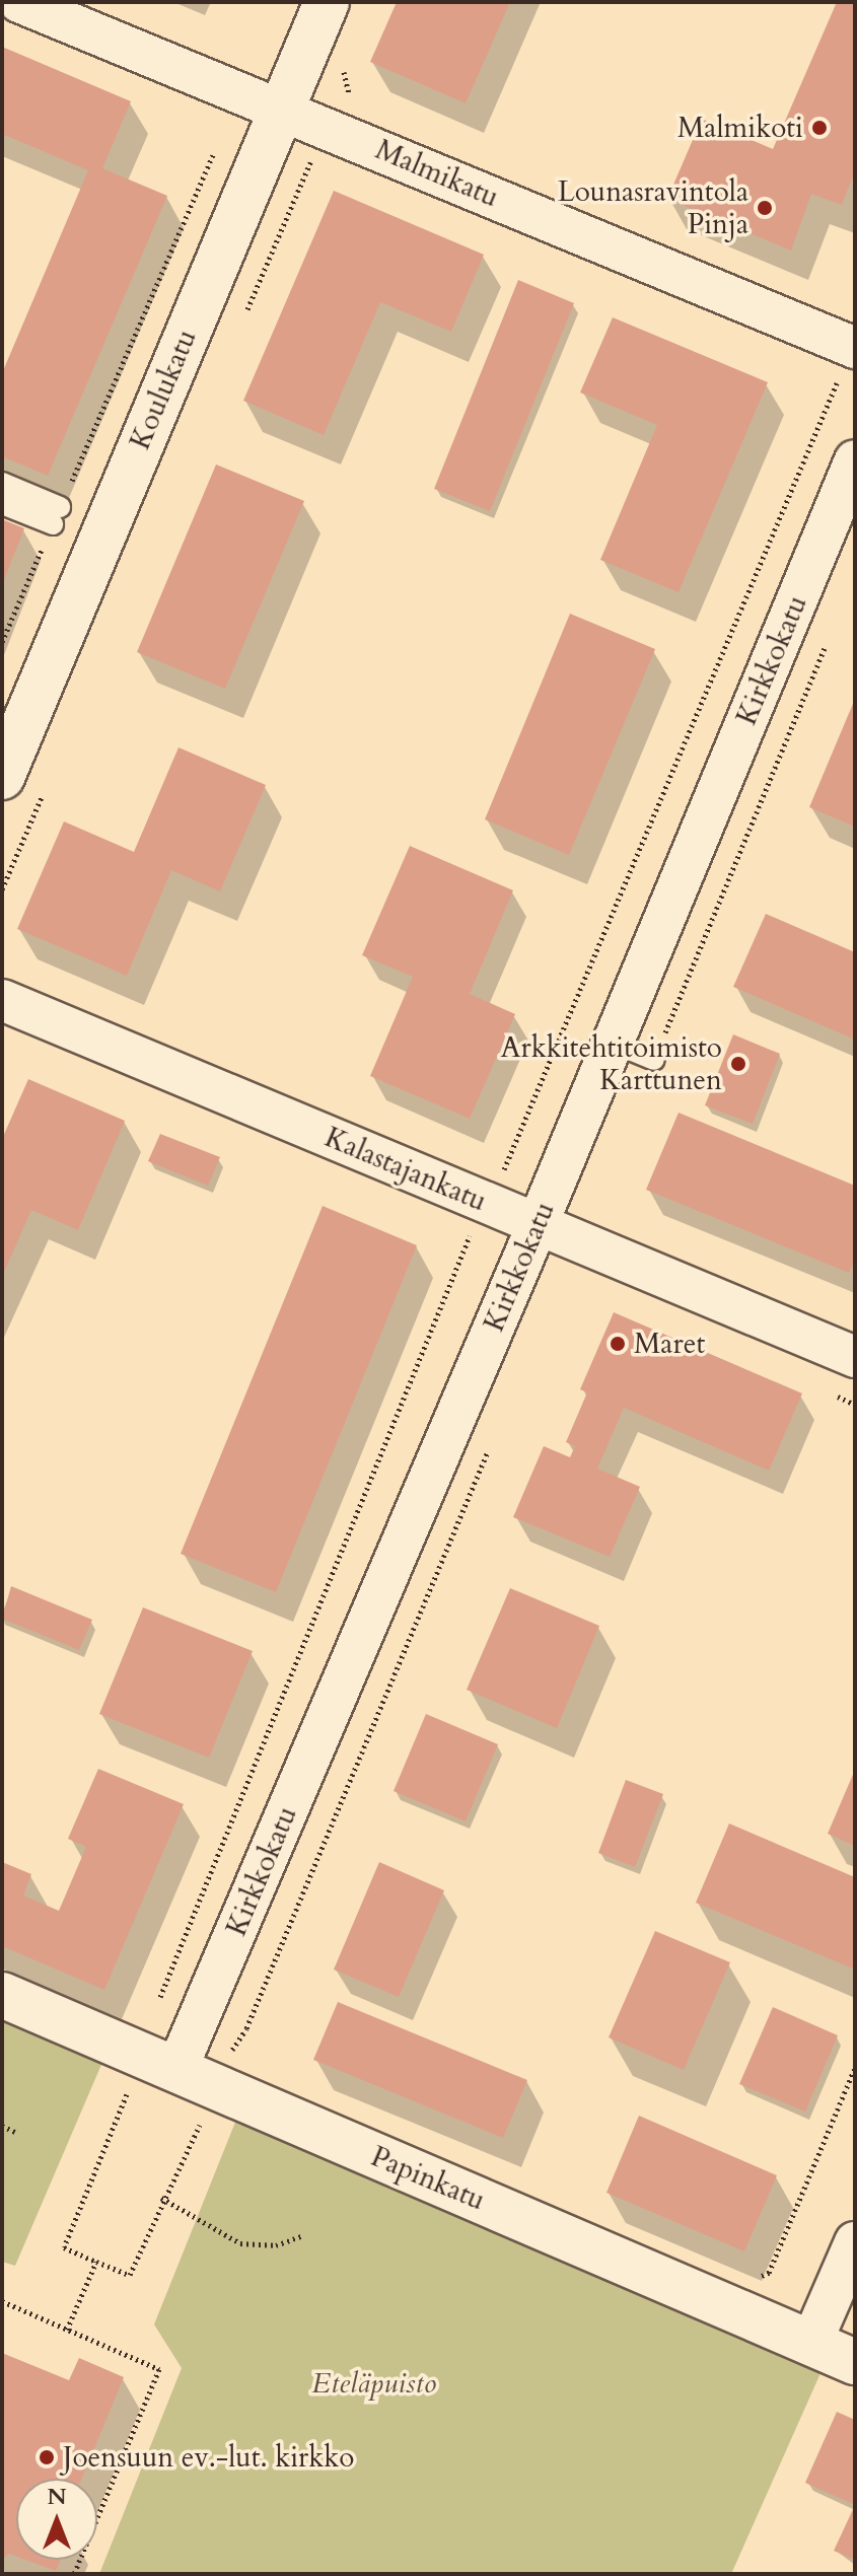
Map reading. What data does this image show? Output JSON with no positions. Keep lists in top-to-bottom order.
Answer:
{
  "streets": {
    "street": [
      "Malmikatu",
      "Koulukatu",
      "Kirkkokatu",
      "Kalastajankatu",
      "Papinkatu"
    ]
  },
  "crossings": [
    ["Malmikatu", "Koulukatu"],
    ["Kirkkokatu", "Kalastajankatu"],
    ["Kirkkokatu", "Papinkatu"]
  ],
  "parks": ["Eteläpuisto"],
  "places": [
    "Malmikoti",
    "Lounasravintola Pinja",
    "Arkkitehtitoimisto Karttunen",
    "Maret",
    "Joensuun ev.-lut. kirkko"
  ],
  "north": "top"
}
